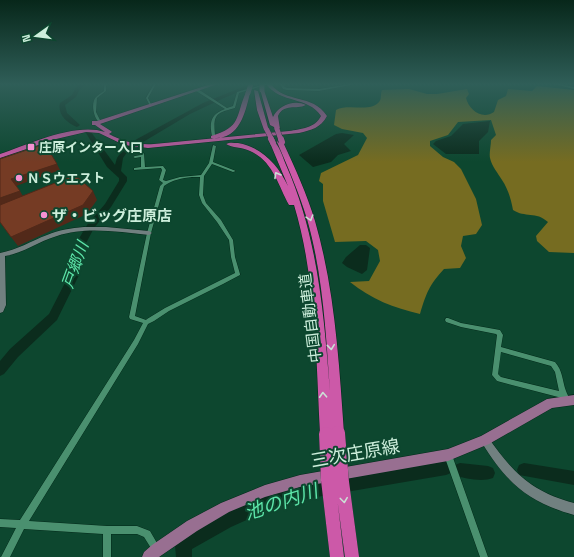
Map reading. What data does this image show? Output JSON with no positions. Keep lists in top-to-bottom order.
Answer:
{
  "streets": {
    "highway": ["中国自動車道"],
    "main road": ["三次庄原線"]
  },
  "water": ["戸郷川", "池の内川"],
  "places": {
    "transit": ["庄原インター入口"],
    "other": ["ＮＳウエスト", "ザ・ビッグ庄原店"]
  },
  "north": "left"
}
